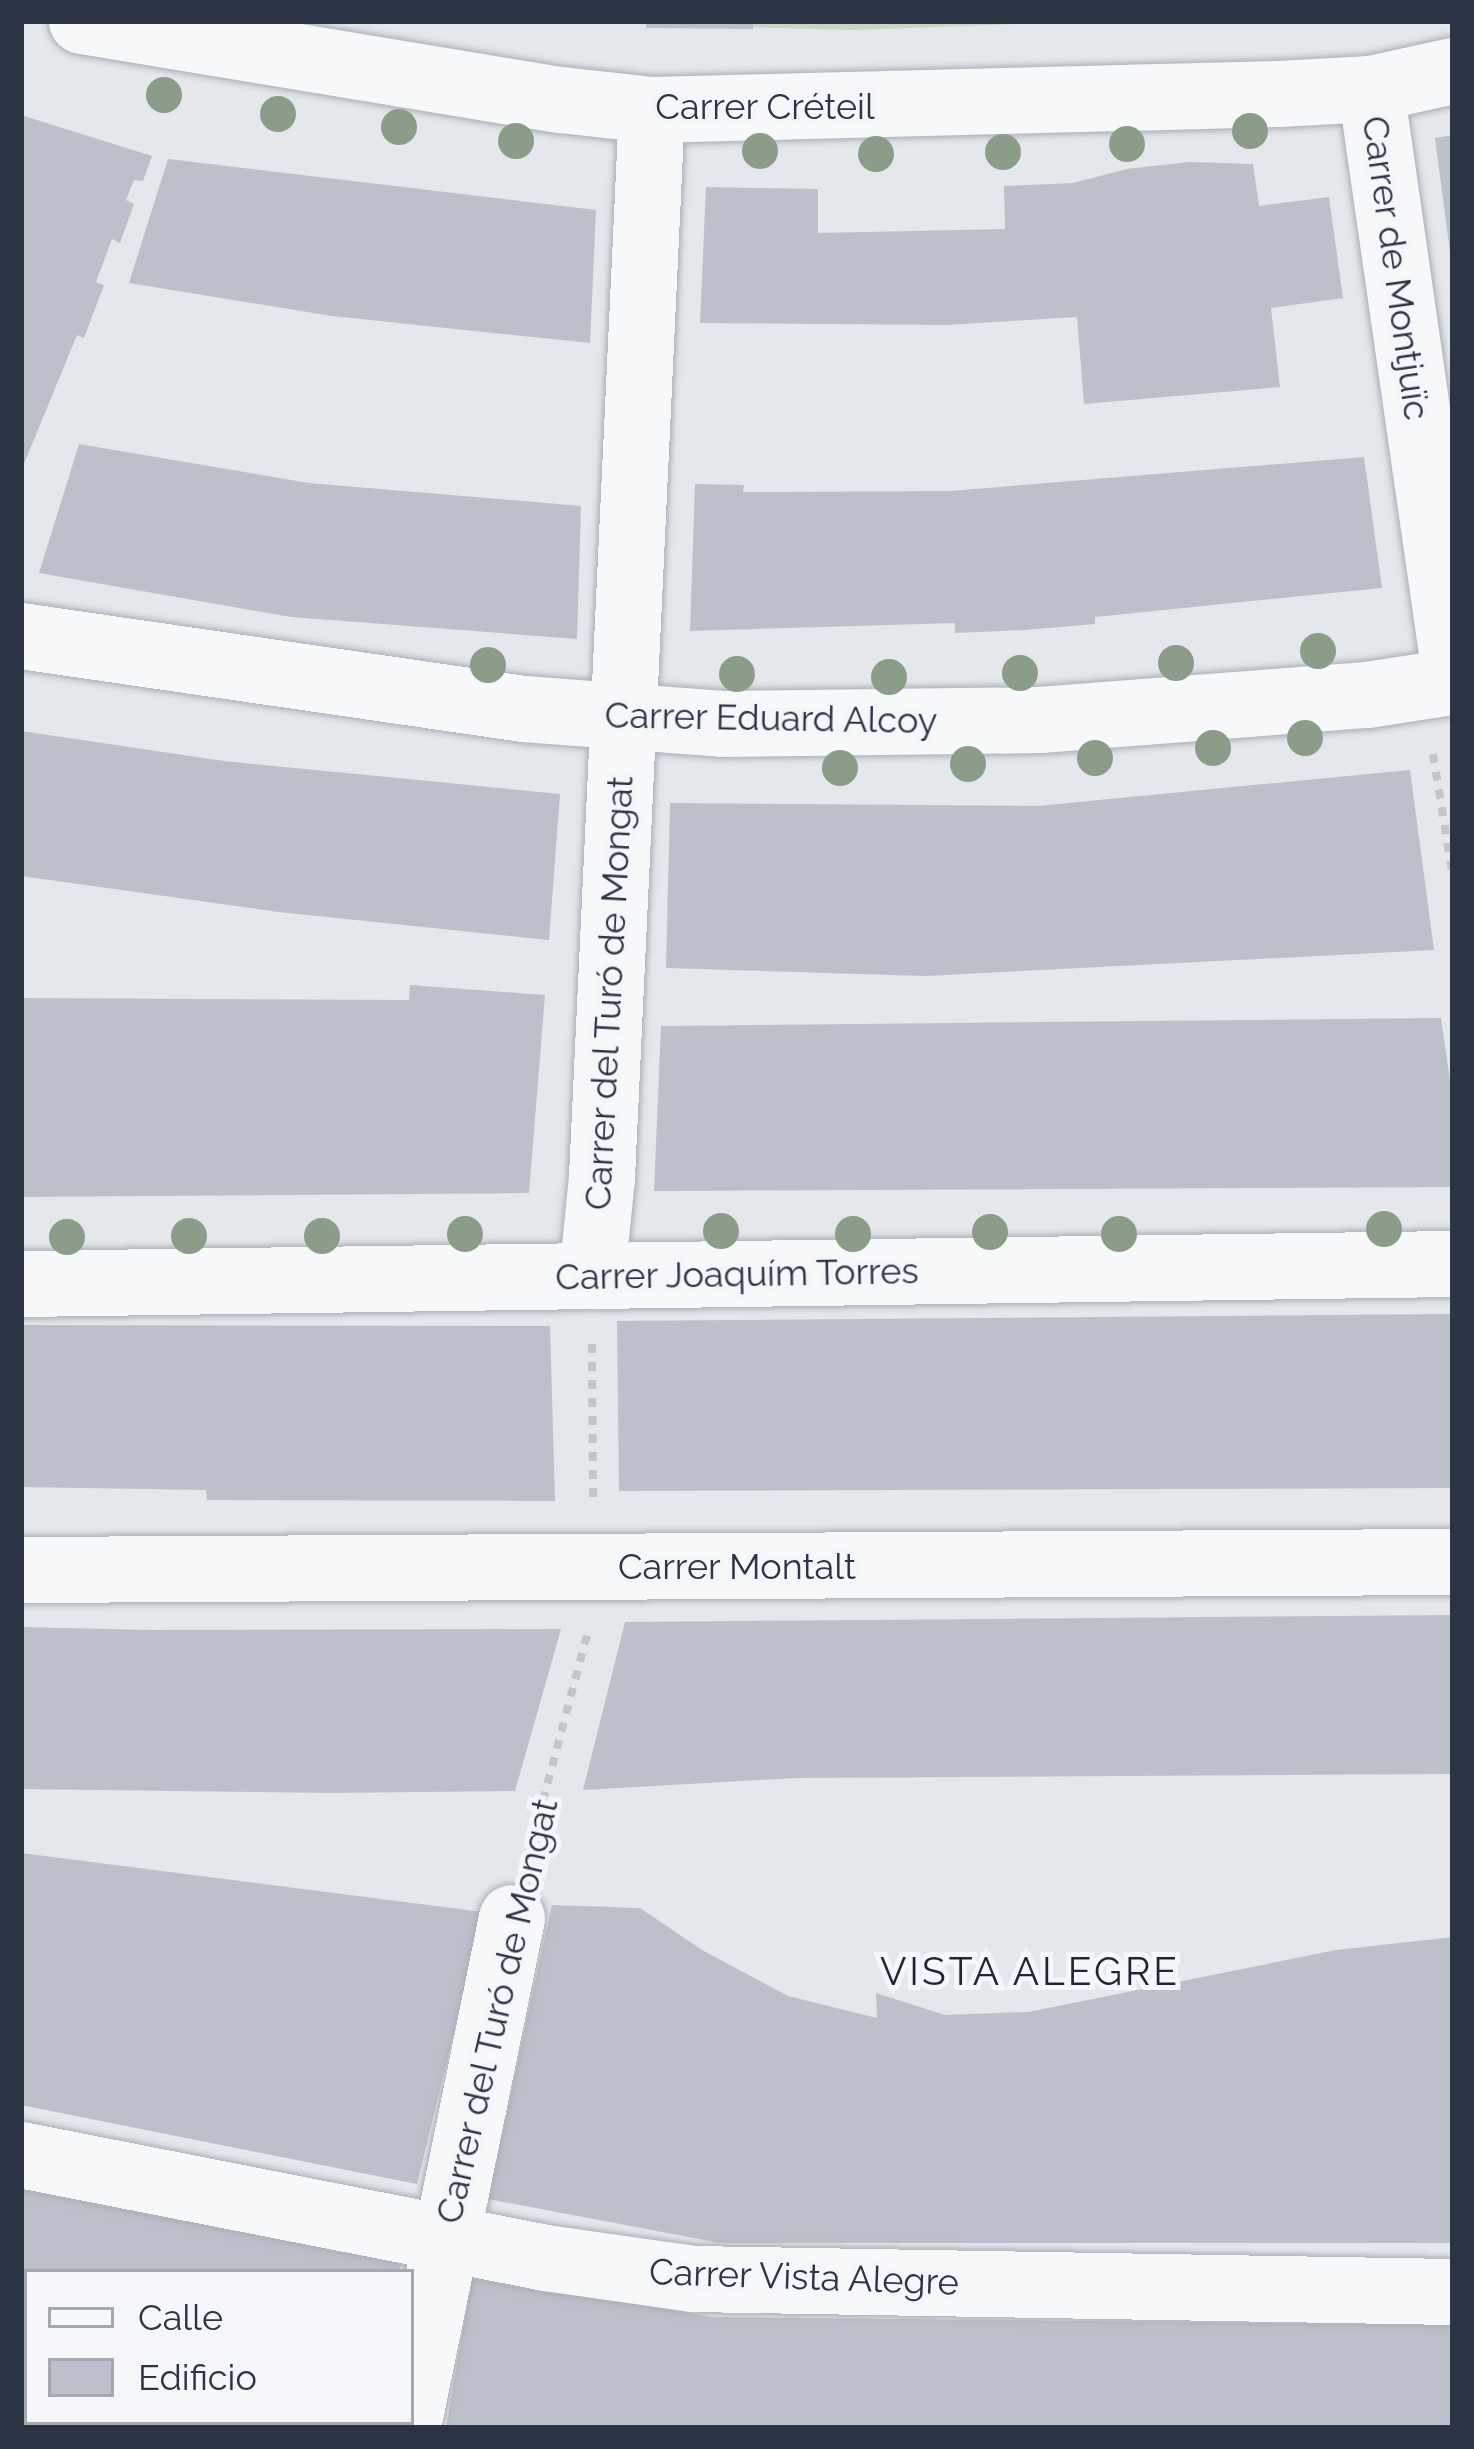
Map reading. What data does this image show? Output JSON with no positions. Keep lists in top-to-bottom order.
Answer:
{
  "streets": {
    "street": [
      "Carrer Créteil",
      "Carrer de Montjuïc",
      "Carrer Eduard Alcoy",
      "Carrer del Turó de Mongat",
      "Carrer Joaquím Torres",
      "Carrer Montalt",
      "Carrer Vista Alegre"
    ]
  },
  "crossings": [
    ["Carrer Créteil", "Carrer de Montjuïc"],
    ["Carrer Créteil", "Carrer del Turó de Mongat"],
    ["Carrer Eduard Alcoy", "Carrer del Turó de Mongat"],
    ["Carrer del Turó de Mongat", "Carrer Joaquím Torres"],
    ["Carrer del Turó de Mongat", "Carrer Vista Alegre"]
  ],
  "districts": ["VISTA ALEGRE"],
  "legend": ["Calle", "Edificio"]
}
